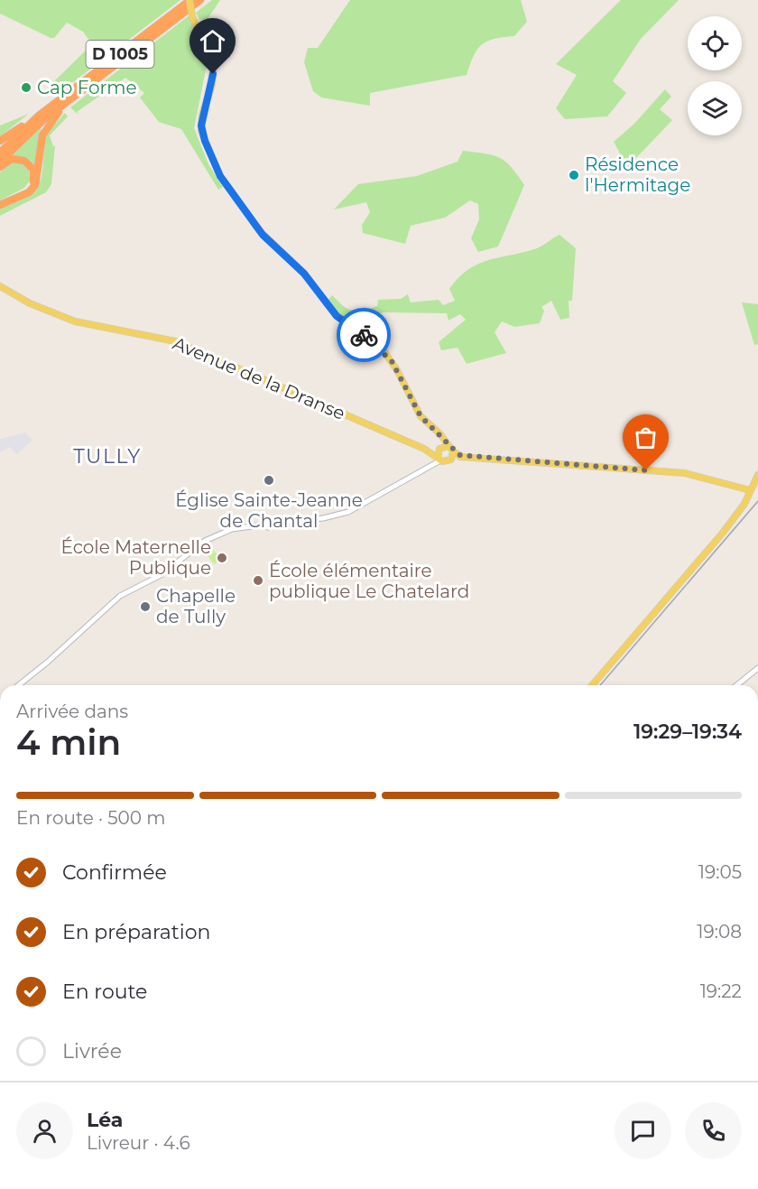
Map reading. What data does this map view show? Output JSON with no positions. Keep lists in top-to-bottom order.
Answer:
{
  "streets": {
    "highway": ["D 1005"],
    "main road": ["Avenue de la Dranse"]
  },
  "districts": ["TULLY"],
  "places": [
    "Cap Forme",
    "Résidence l'Hermitage",
    "Église Sainte-Jeanne de Chantal",
    "École Maternelle Publique",
    "École élémentaire publique Le Chatelard",
    "Chapelle de Tully"
  ],
  "page": {
    "heading": ["4 min", "Arrivée dans", "19:29–19:34"],
    "panel": ["Léa", "Livreur · 4.6"],
    "bar": "En route · 500 m",
    "list": [
      ["Confirmée", "19:05"],
      ["En préparation", "19:08"],
      ["En route", "19:22"],
      "Livrée"
    ]
  }
}
